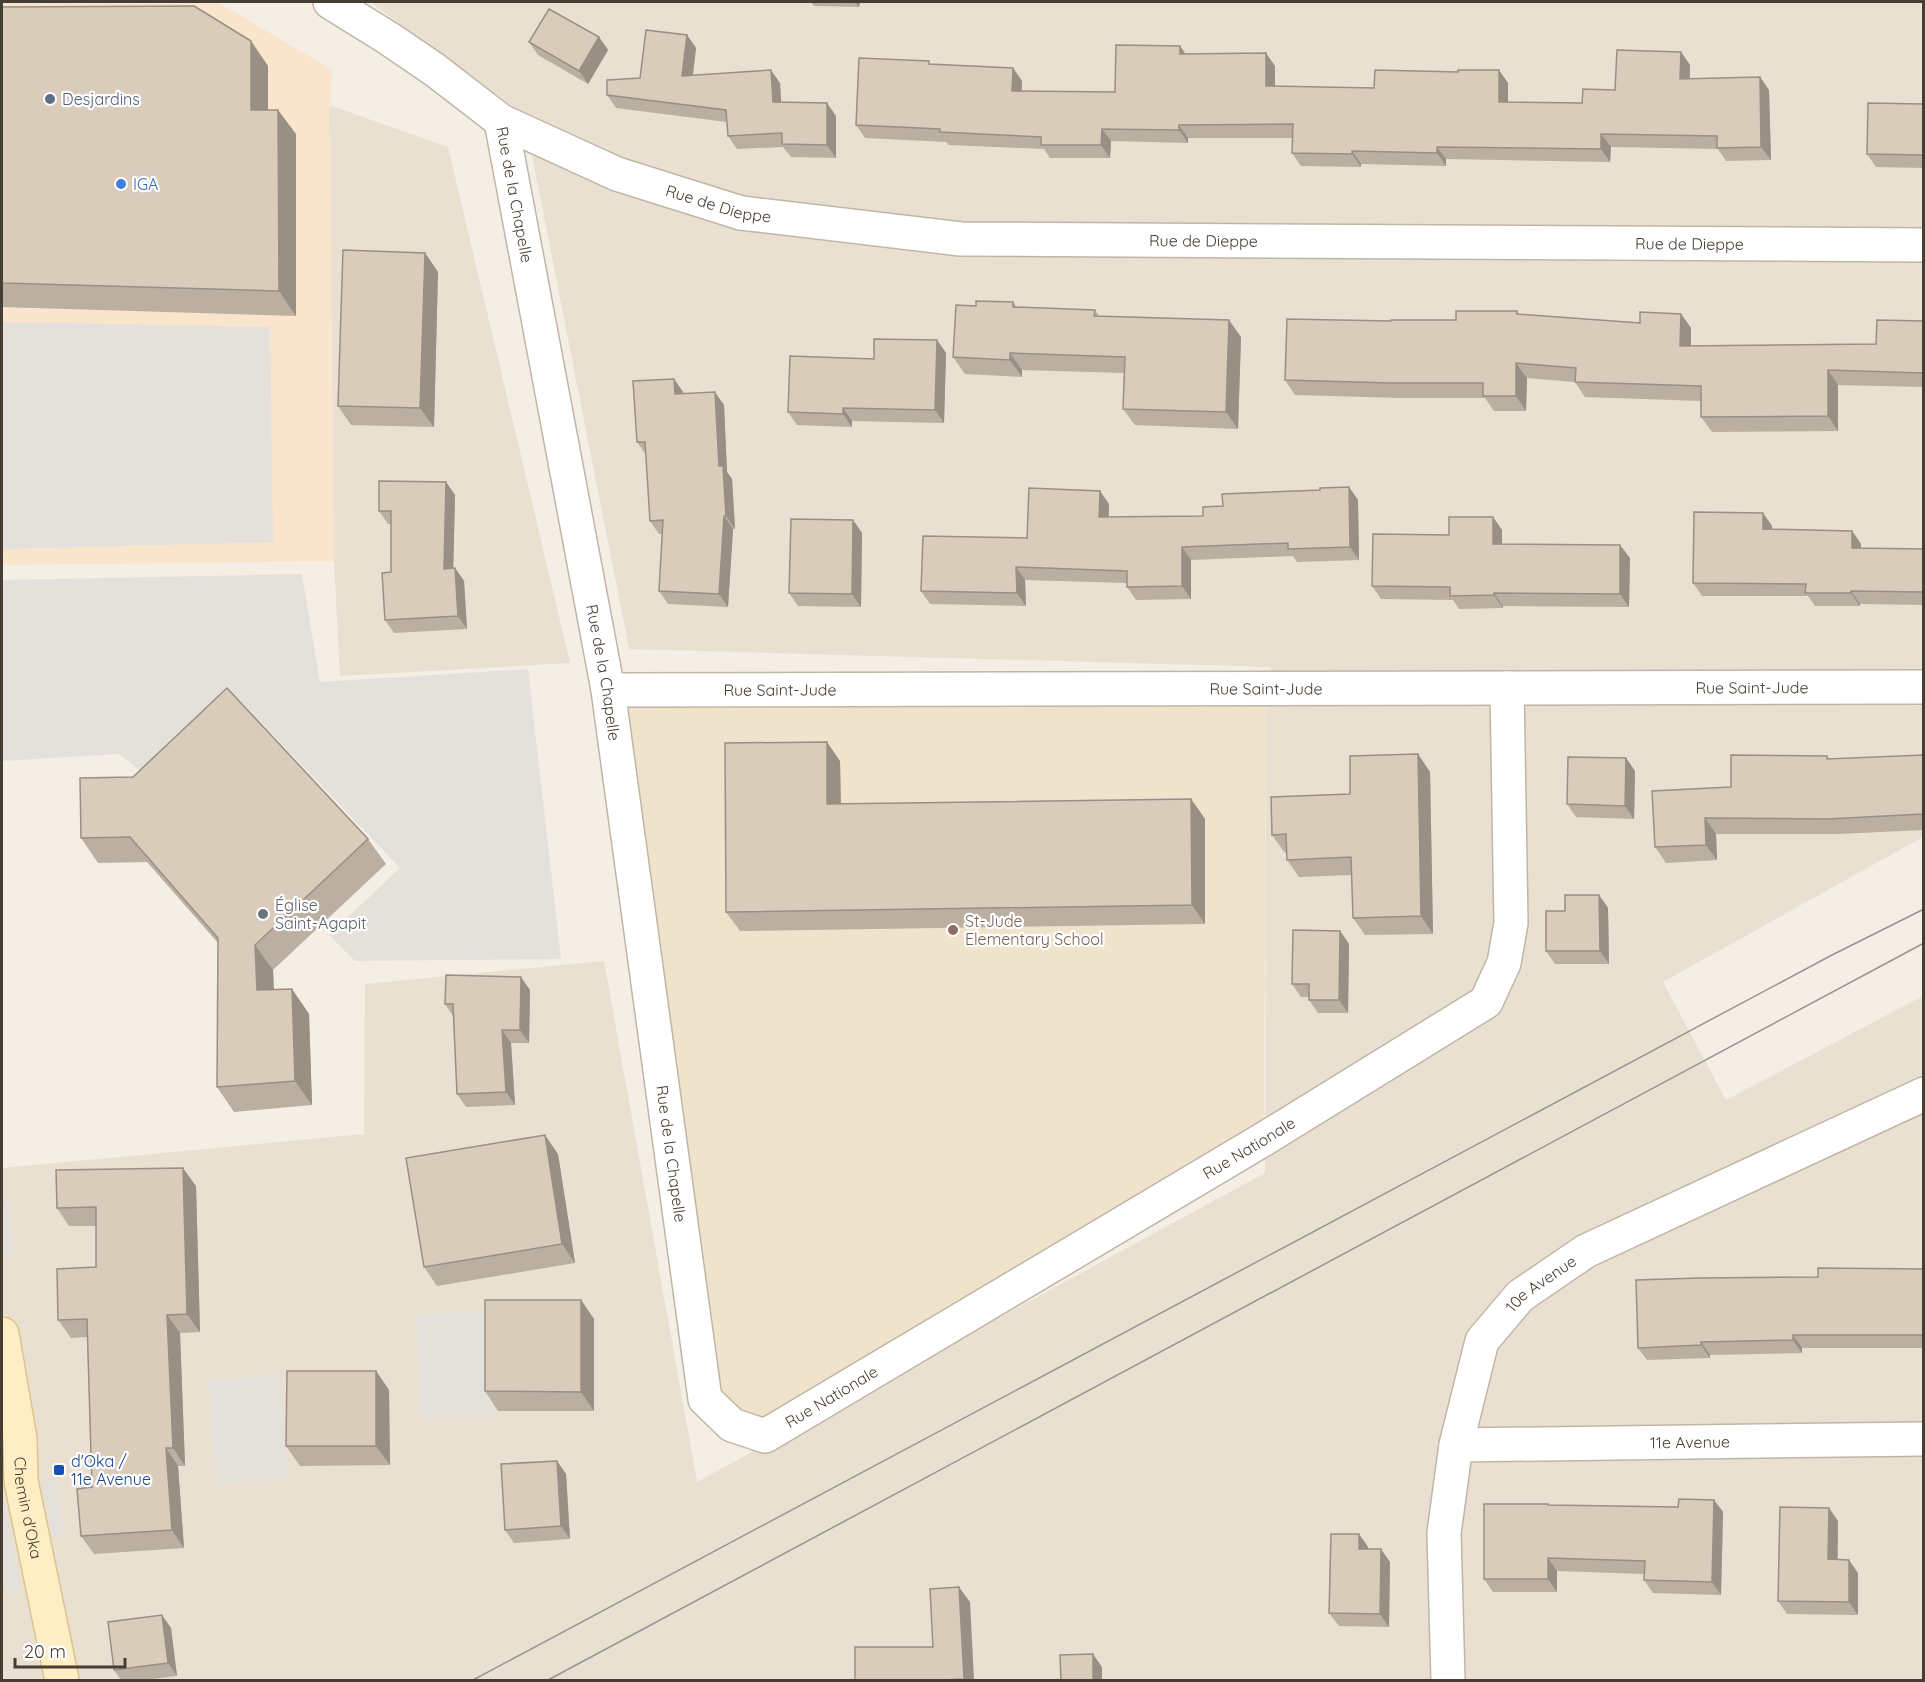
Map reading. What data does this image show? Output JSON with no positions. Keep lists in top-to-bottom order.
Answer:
{
  "streets": {
    "main road": ["Chemin d'Oka"],
    "street": [
      "Rue de la Chapelle",
      "Rue de Dieppe",
      "Rue Saint-Jude",
      "Rue Nationale",
      "10e Avenue",
      "11e Avenue"
    ]
  },
  "crossings": [
    ["Rue de la Chapelle", "Rue de Dieppe"],
    ["Rue de la Chapelle", "Rue Saint-Jude"],
    ["Rue de la Chapelle", "Rue Nationale"],
    ["Rue Saint-Jude", "Rue Nationale"],
    ["10e Avenue", "11e Avenue"]
  ],
  "places": {
    "other": [
      "Desjardins",
      "IGA",
      "Église Saint-Agapit",
      "St-Jude Elementary School"
    ],
    "transit": ["d'Oka / 11e Avenue"]
  },
  "scale_bar": "20 m"
}
